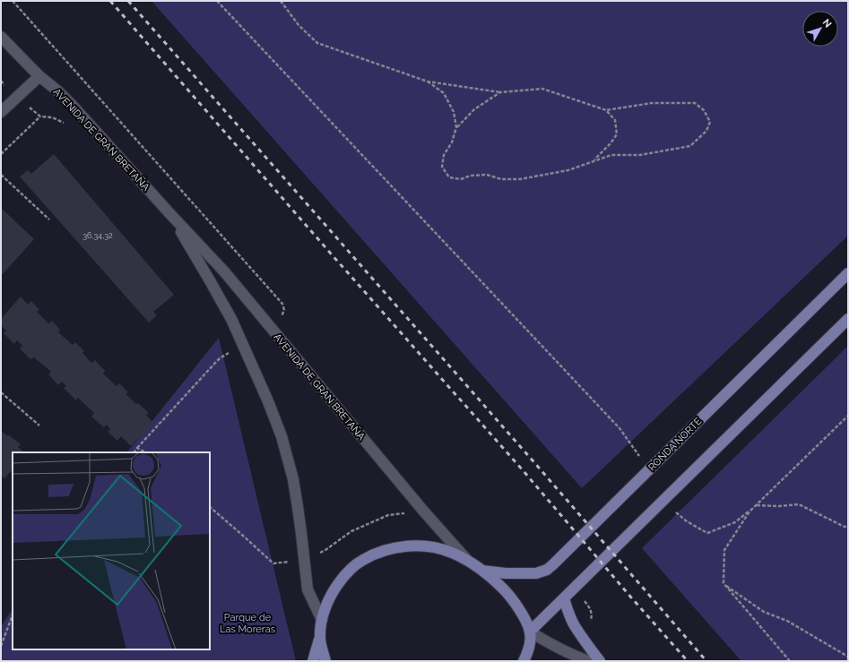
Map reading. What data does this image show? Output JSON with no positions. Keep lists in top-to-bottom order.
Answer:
{
  "streets": {
    "main road": ["RONDA NORTE"],
    "street": ["AVENIDA DE GRAN BRETAÑA"]
  },
  "parks": ["Parque de Las Moreras"],
  "house_numbers": ["36,34,32"],
  "north": "top right"
}
